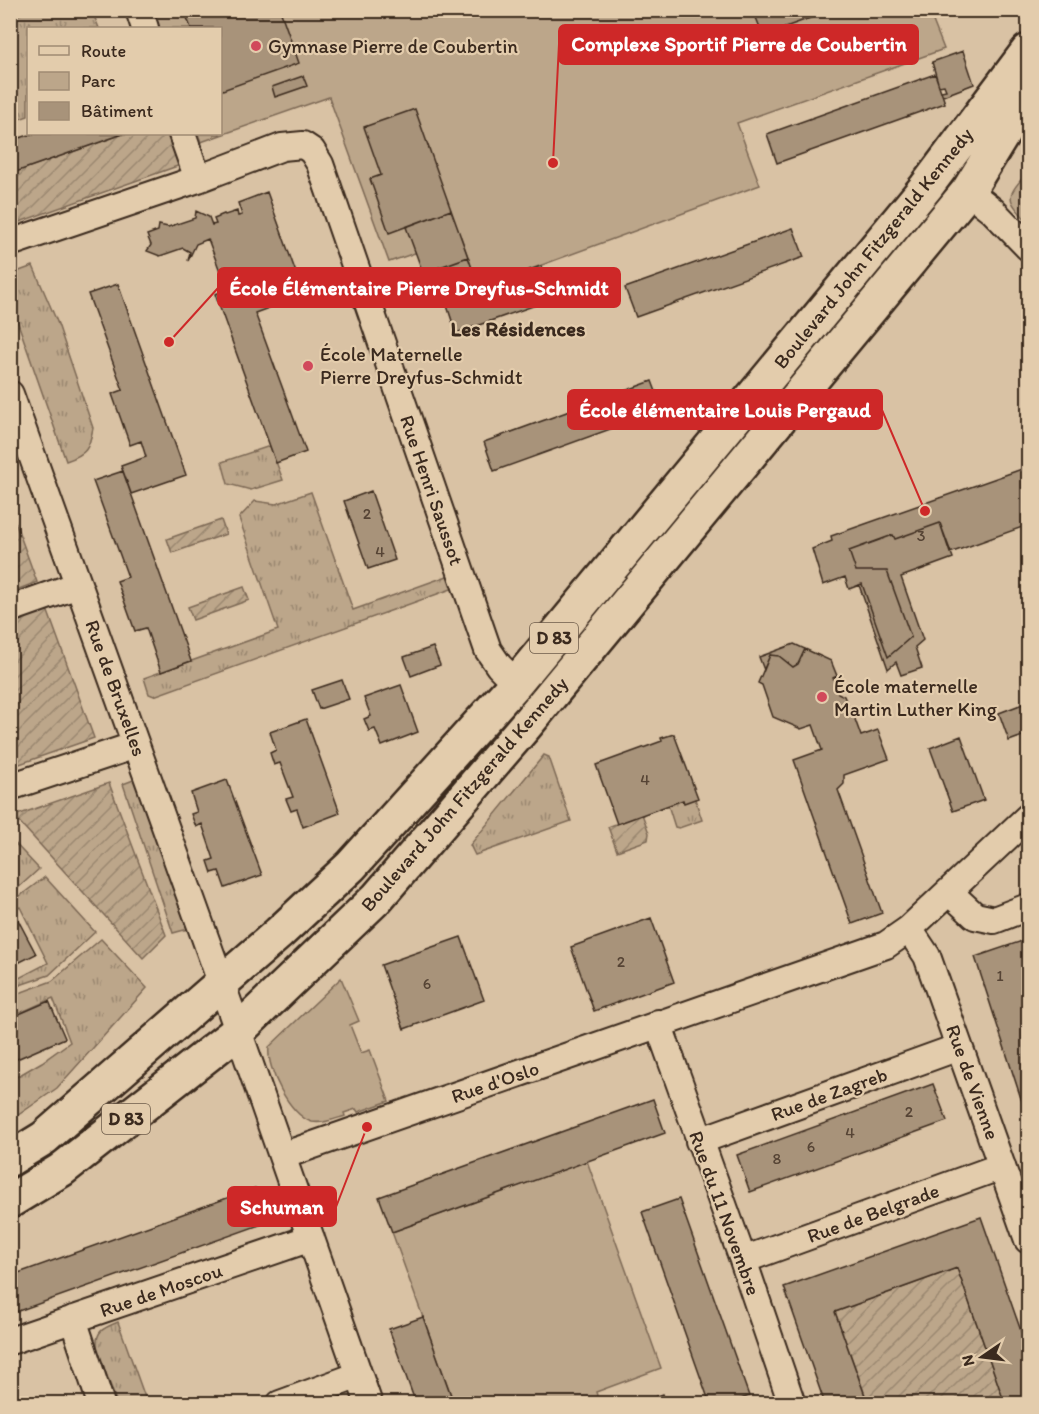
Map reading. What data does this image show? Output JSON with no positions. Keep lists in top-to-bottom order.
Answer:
{
  "streets": {
    "main road": ["Boulevard John Fitzgerald Kennedy", "D 83"],
    "street": [
      "Rue Henri Saussot",
      "Rue de Bruxelles",
      "Rue d'Oslo",
      "Rue de Vienne",
      "Rue de Zagreb",
      "Rue du 11 Novembre",
      "Rue de Belgrade",
      "Rue de Moscou"
    ]
  },
  "crossings": [
    ["Boulevard John Fitzgerald Kennedy", "Rue Henri Saussot"],
    ["Boulevard John Fitzgerald Kennedy", "Rue de Bruxelles"],
    ["Rue de Bruxelles", "Rue d'Oslo"],
    ["Rue de Bruxelles", "Rue de Moscou"],
    ["Rue d'Oslo", "Rue de Vienne"],
    ["Rue d'Oslo", "Rue du 11 Novembre"],
    ["Rue de Vienne", "Rue de Zagreb"],
    ["Rue de Vienne", "Rue de Belgrade"],
    ["Rue de Zagreb", "Rue du 11 Novembre"],
    ["Rue du 11 Novembre", "Rue de Belgrade"]
  ],
  "districts": ["Les Résidences"],
  "places": [
    "Gymnase Pierre de Coubertin",
    "Complexe Sportif Pierre de Coubertin",
    "École Élémentaire Pierre Dreyfus-Schmidt",
    "École Maternelle Pierre Dreyfus-Schmidt",
    "École élémentaire Louis Pergaud",
    "École maternelle Martin Luther King",
    "Schuman"
  ],
  "house_numbers": [
    "2",
    "3",
    "4",
    "4",
    "2",
    "1",
    "6",
    "2",
    "4",
    "6",
    "8"
  ],
  "legend": ["Route", "Parc", "Bâtiment"],
  "north": "left"
}
